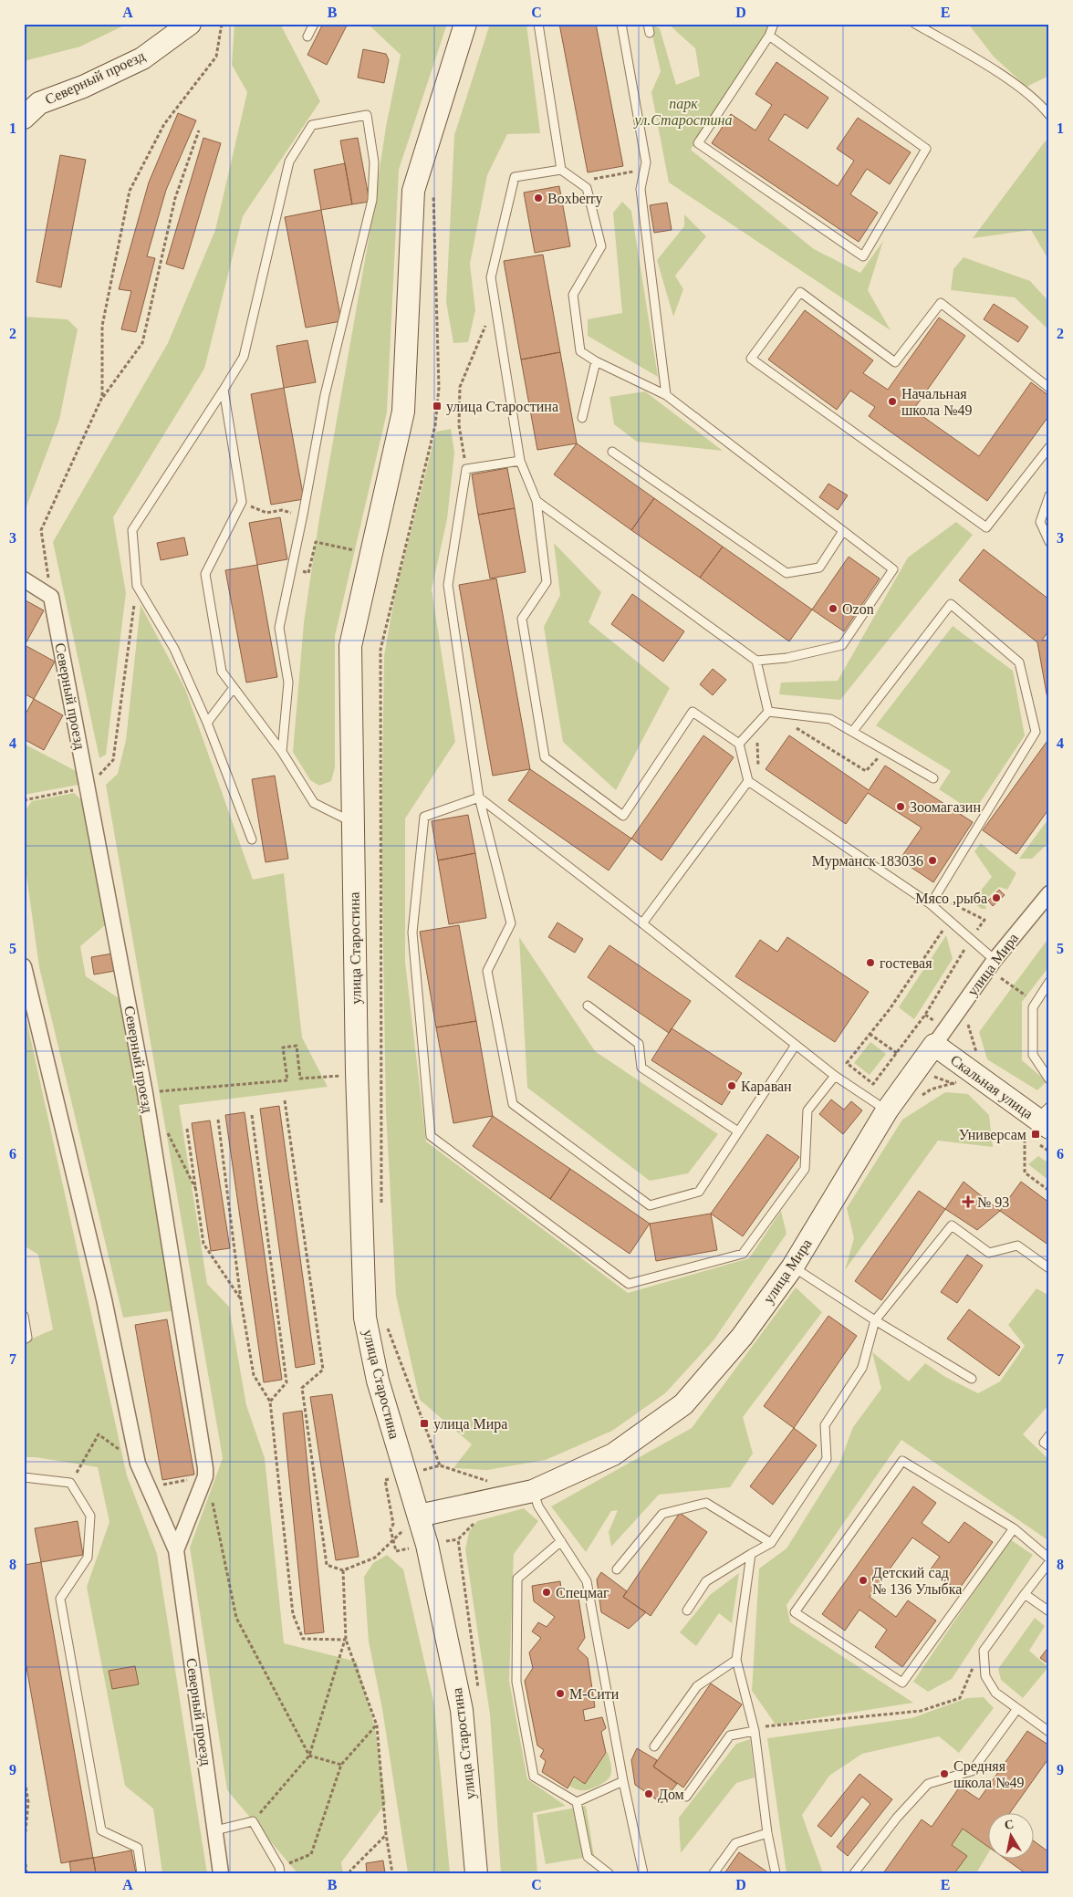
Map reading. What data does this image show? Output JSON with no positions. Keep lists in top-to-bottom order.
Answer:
{
  "streets": {
    "main road": [
      "Северный проезд",
      "улица Старостина",
      "улица Мира",
      "Скальная улица"
    ]
  },
  "crossings": [
    ["улица Старостина", "улица Мира"],
    ["улица Мира", "Скальная улица"]
  ],
  "parks": ["парк ул.Старостина"],
  "places": {
    "other": [
      "Boxberry",
      "Начальная школа №49",
      "Ozon",
      "Зоомагазин",
      "Мурманск 183036",
      "Мясо ,рыба",
      "гостевая",
      "Караван",
      "Детский сад № 136 Улыбка",
      "Спецмаг",
      "М-Сити",
      "Средняя школа №49",
      "Дом"
    ],
    "transit": ["улица Старостина", "Универсам", "улица Мира"],
    "health": ["№ 93"]
  },
  "north": "top",
  "grid": {
    "columns": [
      "A",
      "B",
      "C",
      "D",
      "E"
    ],
    "rows": [
      "1",
      "2",
      "3",
      "4",
      "5",
      "6",
      "7",
      "8",
      "9"
    ]
  }
}
